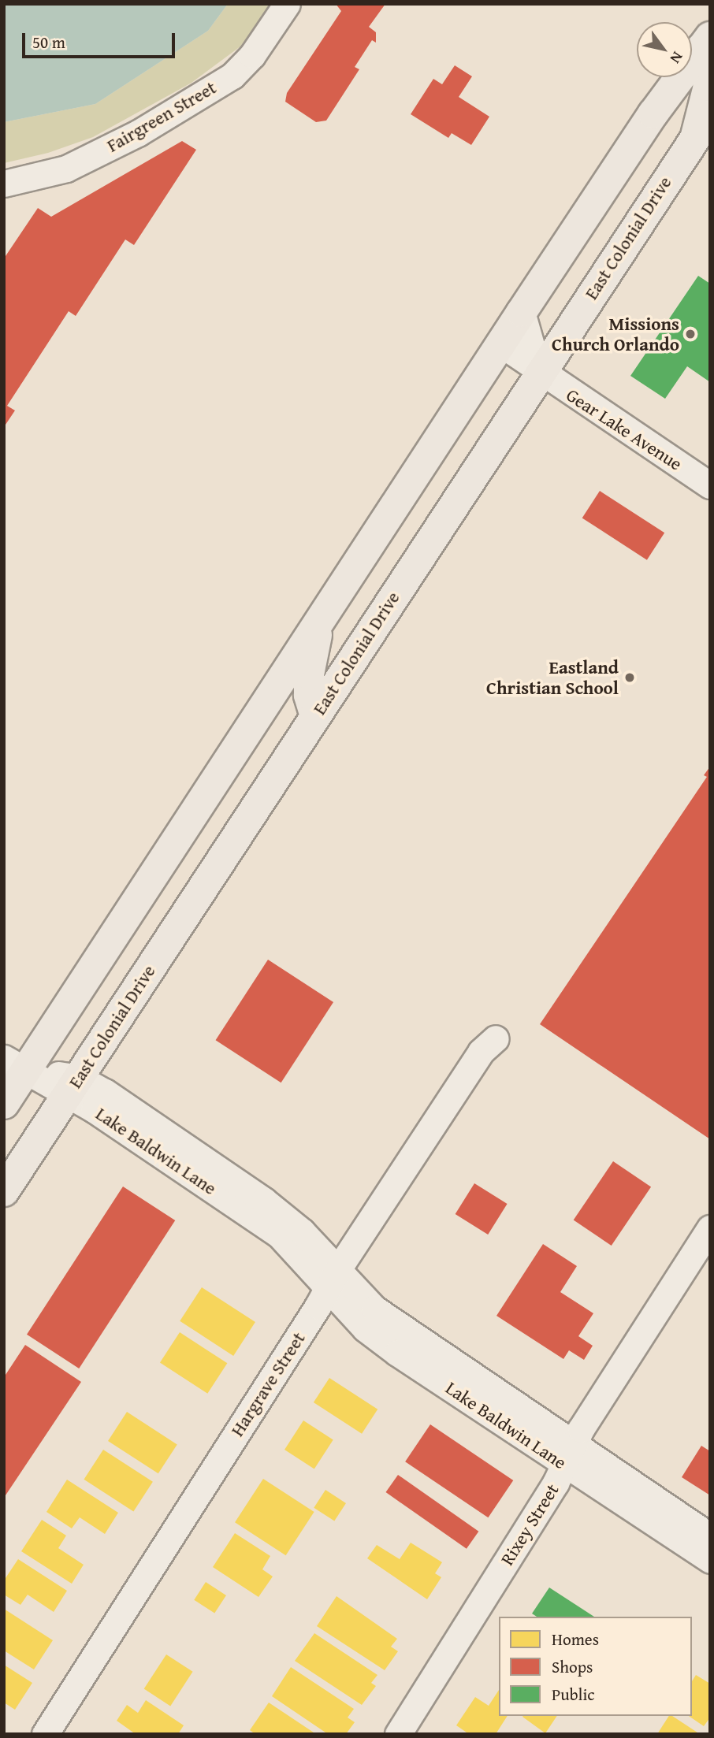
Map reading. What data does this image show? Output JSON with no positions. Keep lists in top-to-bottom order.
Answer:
{
  "streets": {
    "highway": ["East Colonial Drive"],
    "street": [
      "Fairgreen Street",
      "Gear Lake Avenue",
      "Lake Baldwin Lane",
      "Hargrave Street",
      "Rixey Street"
    ]
  },
  "crossings": [
    ["East Colonial Drive", "Gear Lake Avenue"],
    ["East Colonial Drive", "Lake Baldwin Lane"],
    ["Lake Baldwin Lane", "Hargrave Street"],
    ["Lake Baldwin Lane", "Rixey Street"]
  ],
  "places": ["Missions Church Orlando", "Eastland Christian School"],
  "legend": ["Homes", "Shops", "Public"],
  "scale_bar": "50 m",
  "north": "bottom right"
}
